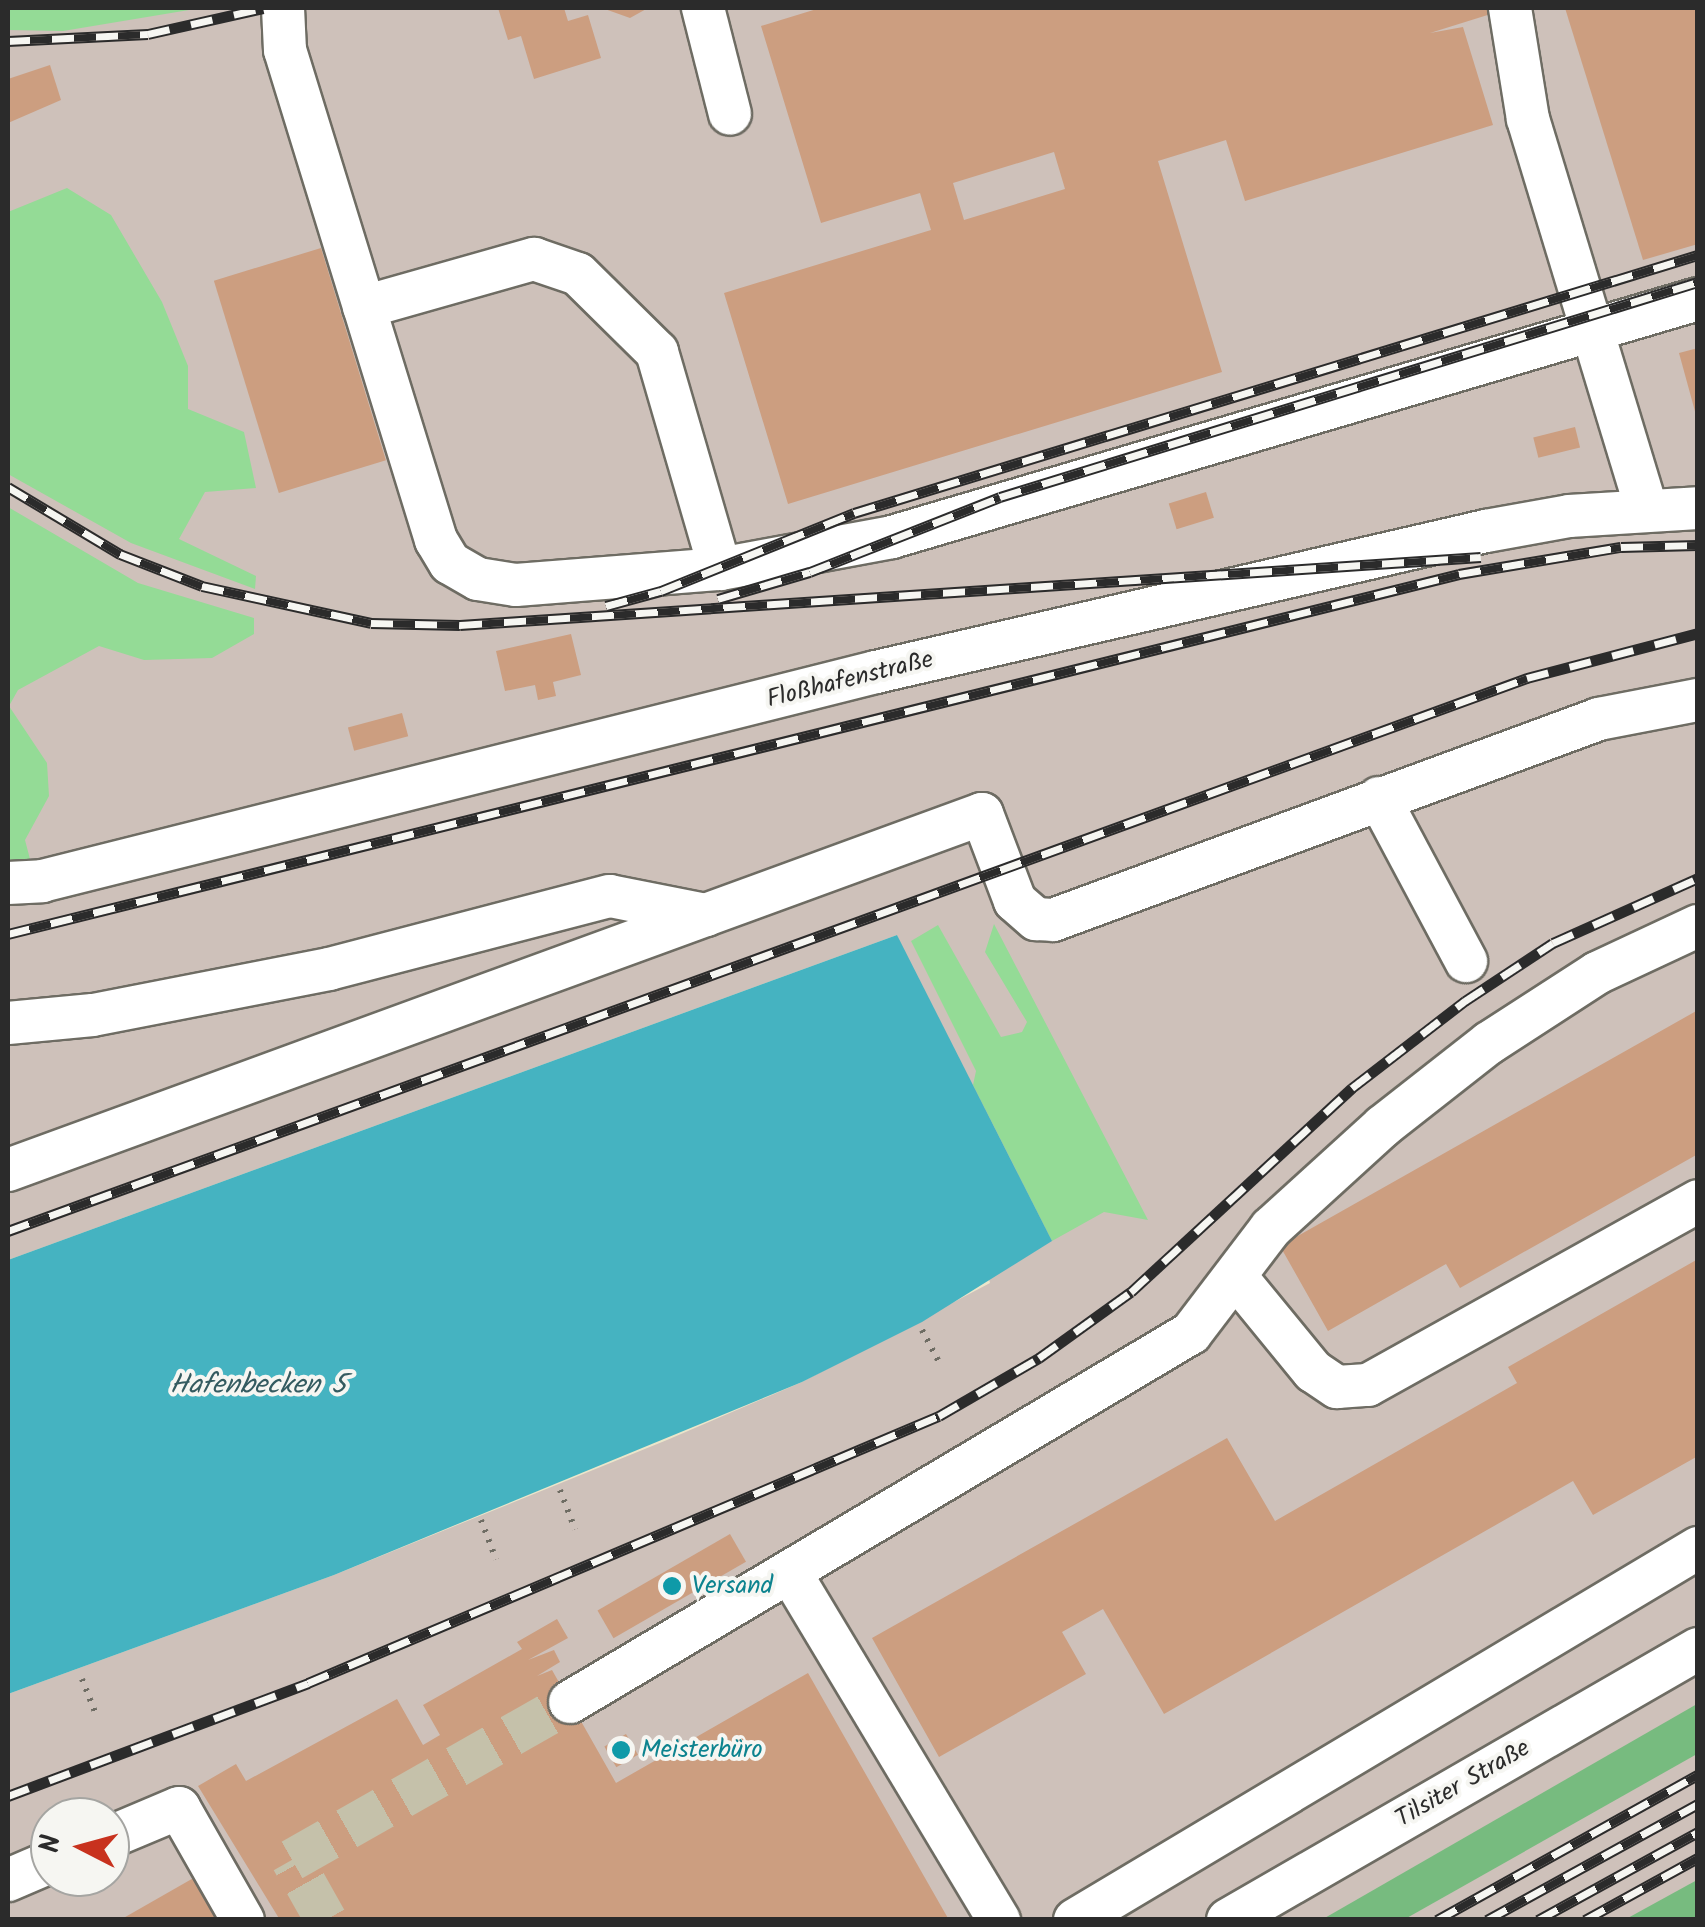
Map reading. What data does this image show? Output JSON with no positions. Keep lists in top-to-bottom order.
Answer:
{
  "streets": {
    "street": ["Floßhafenstraße", "Tilsiter Straße"]
  },
  "water": ["Hafenbecken 5"],
  "places": ["Versand", "Meisterbüro"],
  "north": "left"
}
